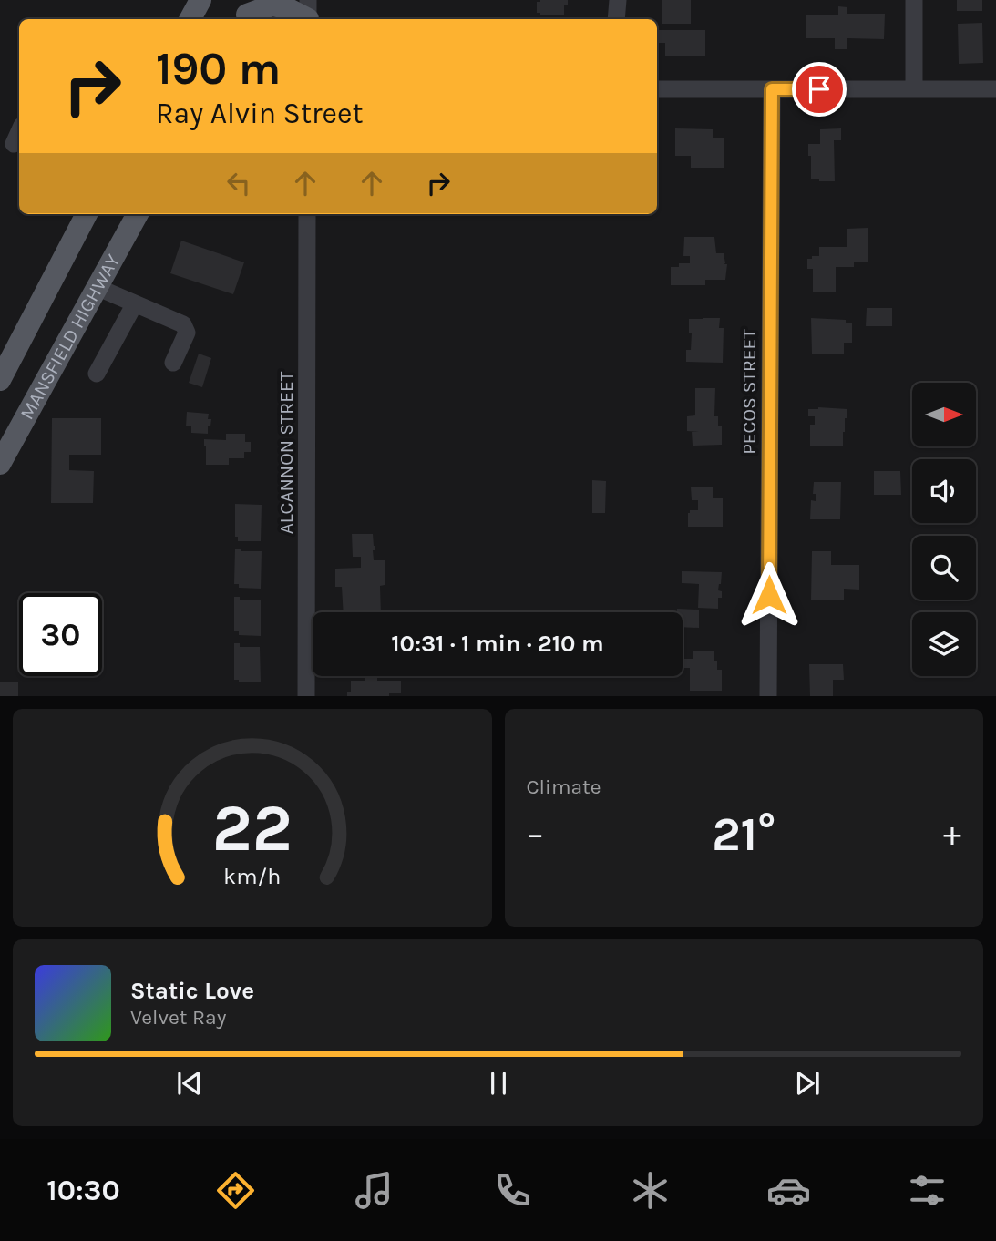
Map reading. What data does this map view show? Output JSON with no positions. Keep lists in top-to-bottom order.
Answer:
{
  "streets": {
    "main road": ["MANSFIELD HIGHWAY"],
    "street": ["PECOS STREET", "ALCANNON STREET"]
  },
  "north": "right",
  "page": {
    "turn": ["190 m", "Ray Alvin Street"],
    "limit": "30",
    "trip": "10:31 · 1 min · 210 m",
    "tile": "Climate",
    "heat": ["−", "21°", "+"],
    "song": ["Static Love", "Velvet Ray"],
    "tabs": "10:30",
    "gauge": ["22", "km/h"]
  }
}
